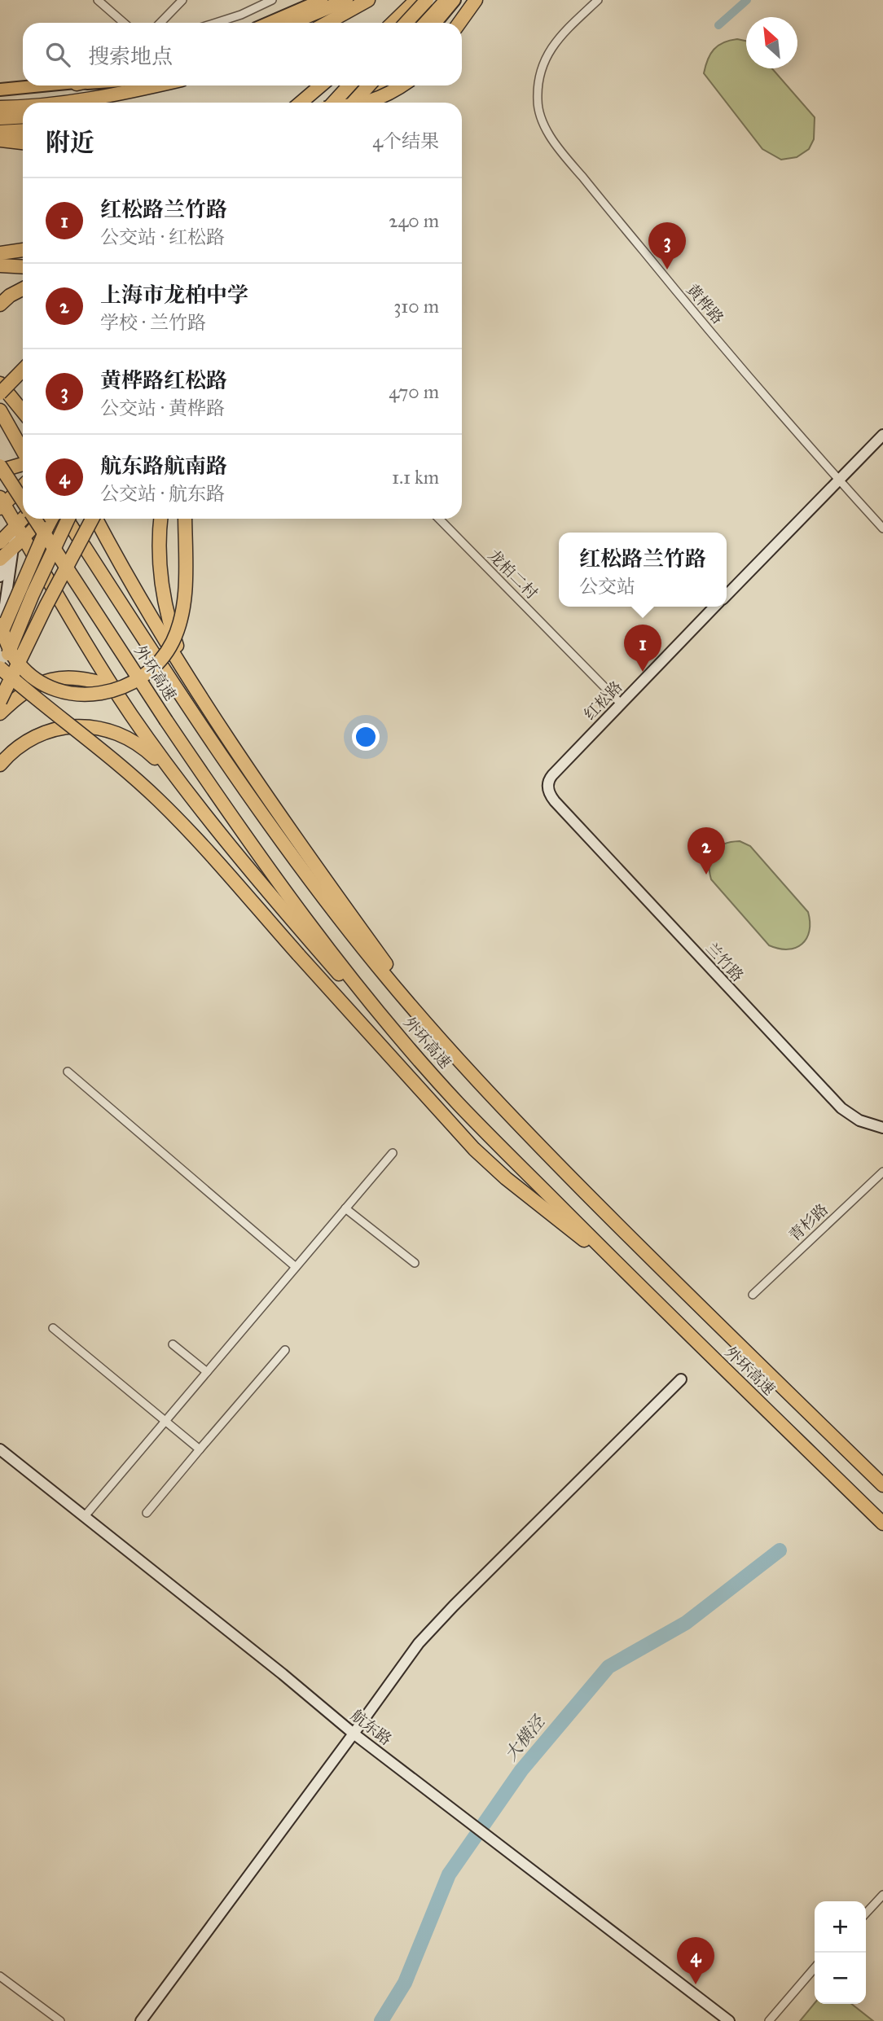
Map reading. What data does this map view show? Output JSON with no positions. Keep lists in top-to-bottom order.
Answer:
{
  "streets": {
    "highway": ["外环高速"],
    "street": [
      "黄桦路",
      "龙柏二村",
      "红松路",
      "兰竹路",
      "青杉路",
      "航东路"
    ]
  },
  "crossings": [
    ["黄桦路", "红松路"],
    ["龙柏二村", "红松路"],
    ["红松路", "兰竹路"]
  ],
  "water": ["大横泾"],
  "north": "top left",
  "page": {
    "search": "搜索地点",
    "heading": ["附近", "4个结果"],
    "list": [
      {
        "mark": "1",
        "name": "红松路兰竹路",
        "note": "公交站 · 红松路",
        "value": "240 m"
      },
      {
        "mark": "2",
        "name": "上海市龙柏中学",
        "note": "学校 · 兰竹路",
        "value": "310 m"
      },
      {
        "mark": "3",
        "name": "黄桦路红松路",
        "note": "公交站 · 黄桦路",
        "value": "470 m"
      },
      {
        "mark": "4",
        "name": "航东路航南路",
        "note": "公交站 · 航东路",
        "value": "1.1 km"
      }
    ],
    "pins": [
      "3",
      "1",
      "2",
      "4"
    ],
    "popup": ["红松路兰竹路", "公交站"],
    "map_buttons": ["+", "−"]
  }
}
